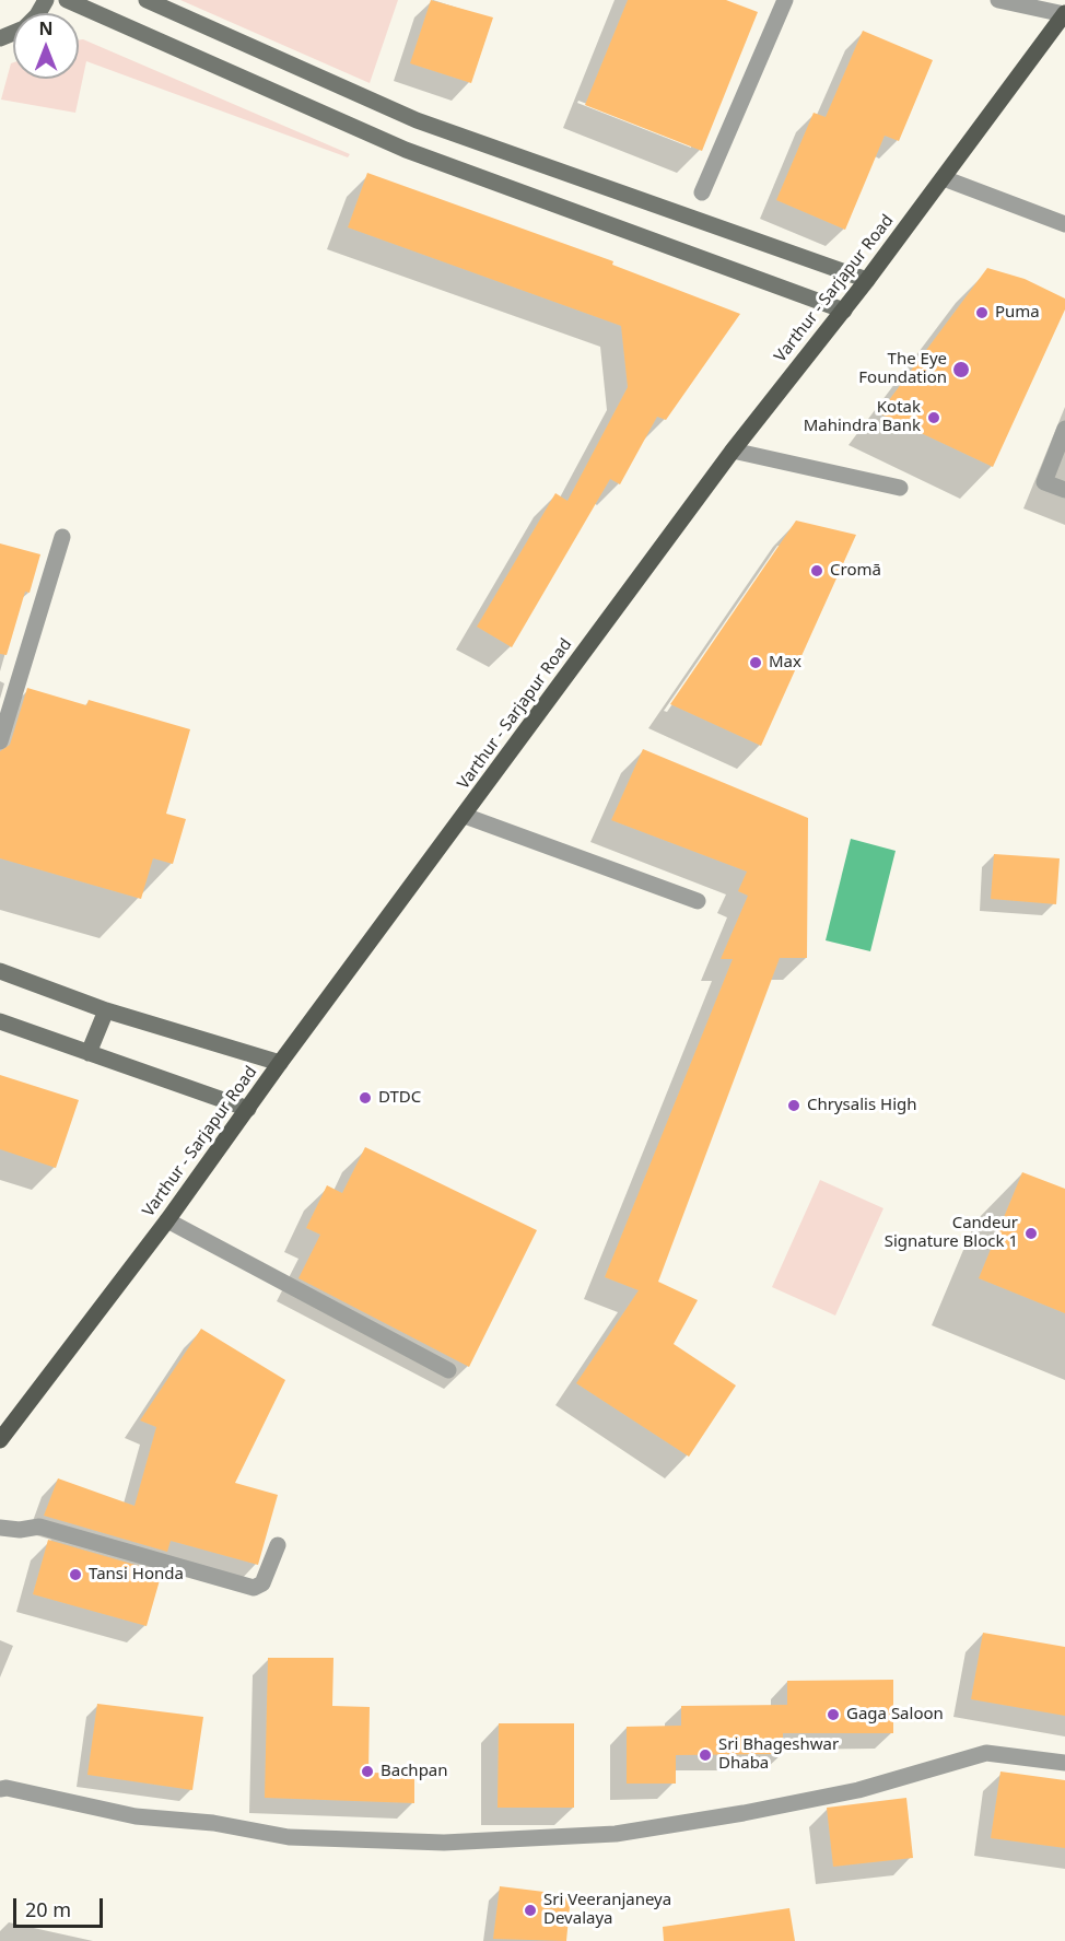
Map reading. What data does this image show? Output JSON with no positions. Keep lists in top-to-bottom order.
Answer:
{
  "streets": {
    "main road": ["Varthur - Sarjapur Road"]
  },
  "places": [
    "Puma",
    "The Eye Foundation",
    "Kotak Mahindra Bank",
    "Cromā",
    "Max",
    "DTDC",
    "Chrysalis High",
    "Candeur Signature Block 1",
    "Tansi Honda",
    "Gaga Saloon",
    "Sri Bhageshwar Dhaba",
    "Bachpan",
    "Sri Veeranjaneya Devalaya"
  ],
  "scale_bar": "20 m",
  "north": "top"
}
